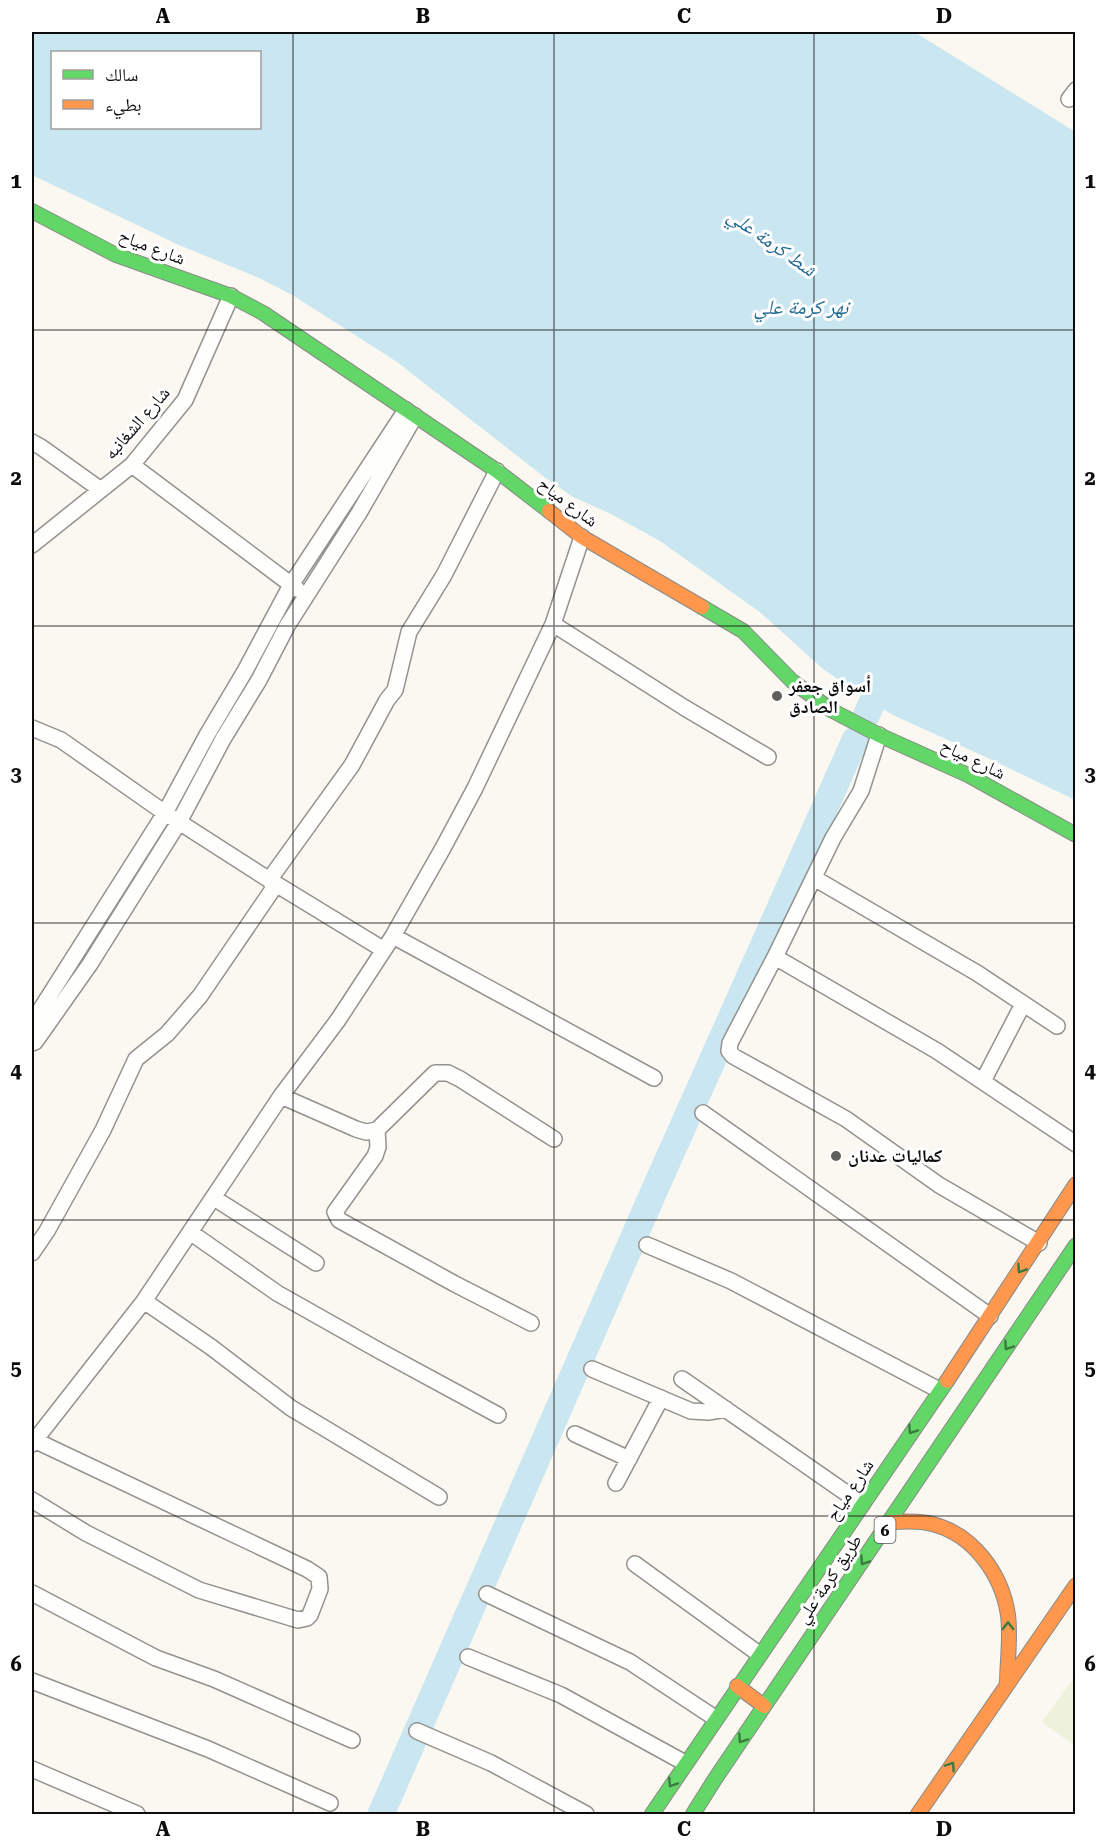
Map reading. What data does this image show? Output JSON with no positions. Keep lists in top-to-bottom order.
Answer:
{
  "streets": {
    "main road": ["شارع مياح", "6", "طريق كرمة علي"],
    "street": ["شارع الشغانبه"]
  },
  "crossings": [
    ["شارع مياح", "شارع الشغانبه"]
  ],
  "one_way": ["طريق كرمة علي"],
  "water": ["شط كرمة علي", "نهر كرمة علي"],
  "places": ["أسواق جعفر الصادق", "كماليات عدنان"],
  "legend": ["سالك", "بطيء"],
  "grid": {
    "columns": [
      "A",
      "B",
      "C",
      "D"
    ],
    "rows": [
      "1",
      "2",
      "3",
      "4",
      "5",
      "6"
    ]
  }
}
